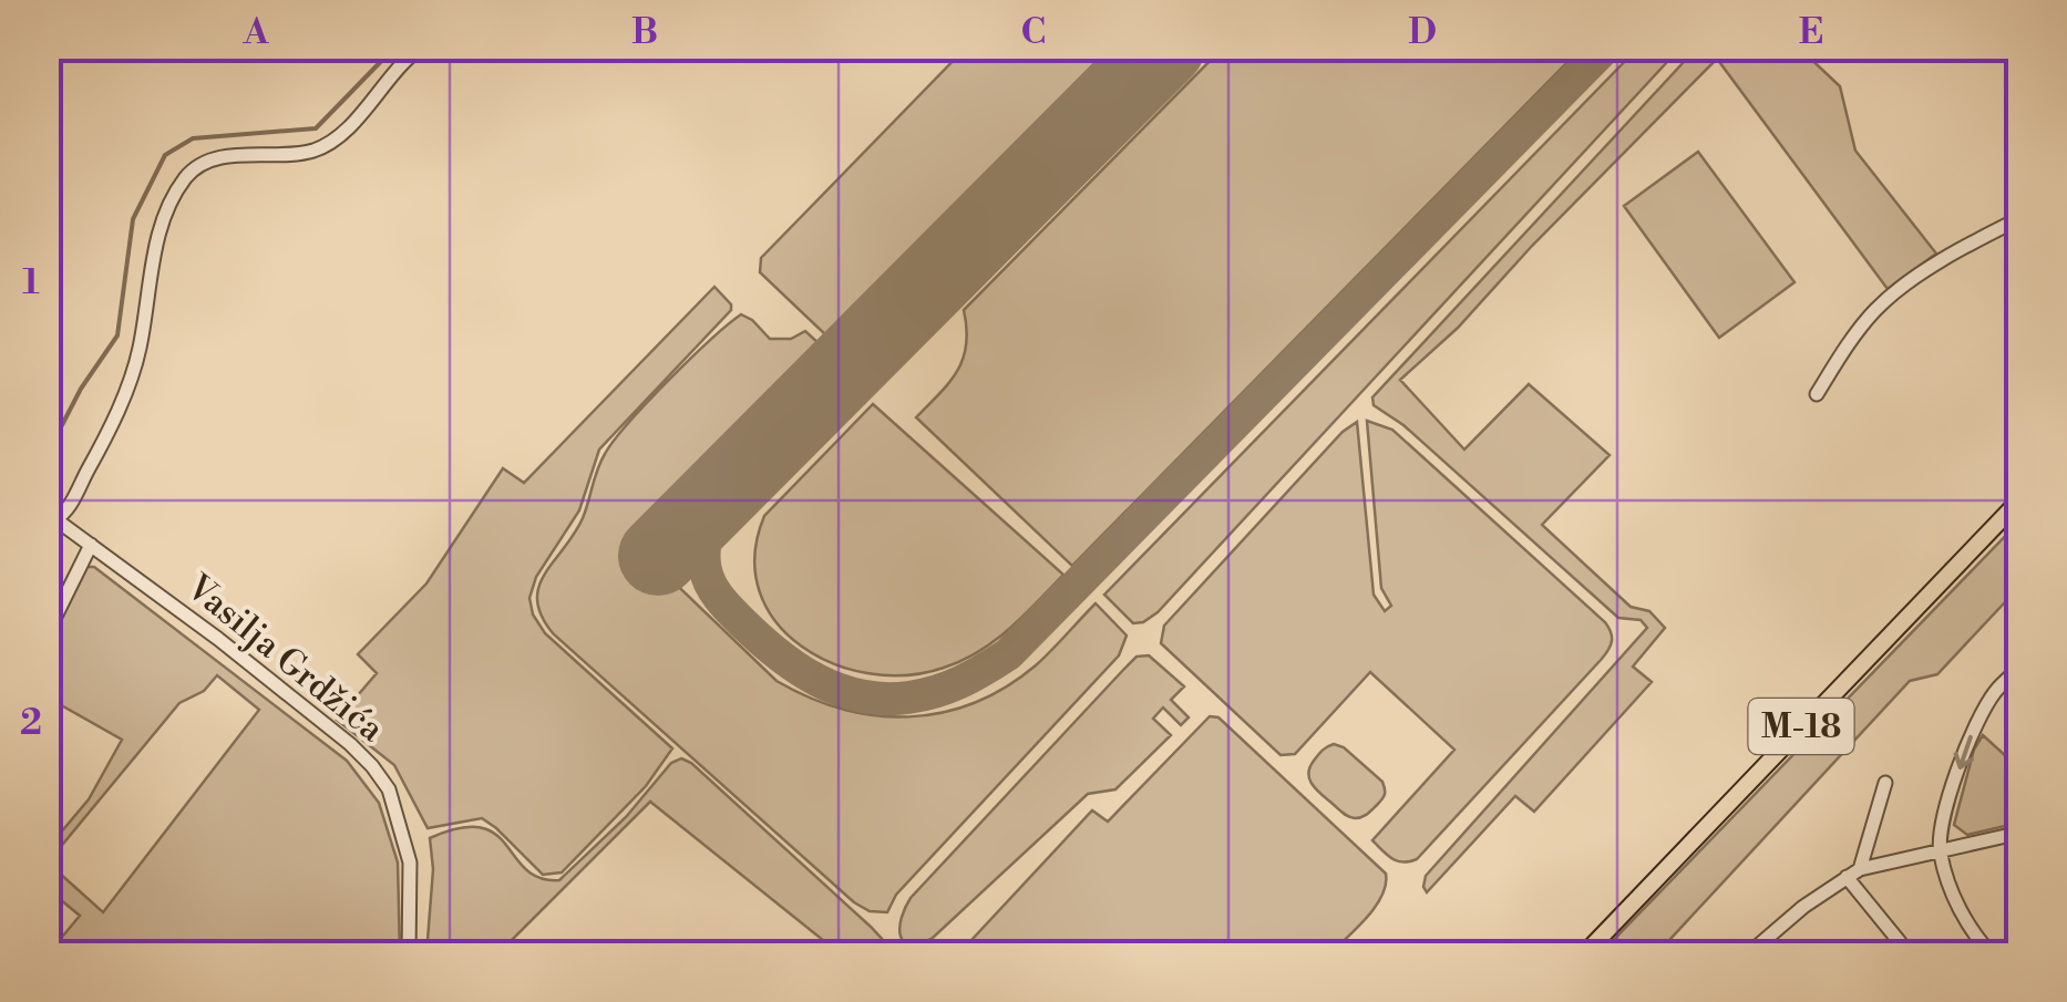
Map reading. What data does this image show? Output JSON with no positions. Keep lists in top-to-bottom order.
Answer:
{
  "streets": {
    "main road": ["M-18"],
    "street": ["Vasilja Grdžića"]
  },
  "grid": {
    "columns": [
      "A",
      "B",
      "C",
      "D",
      "E"
    ],
    "rows": ["1", "2"]
  }
}
